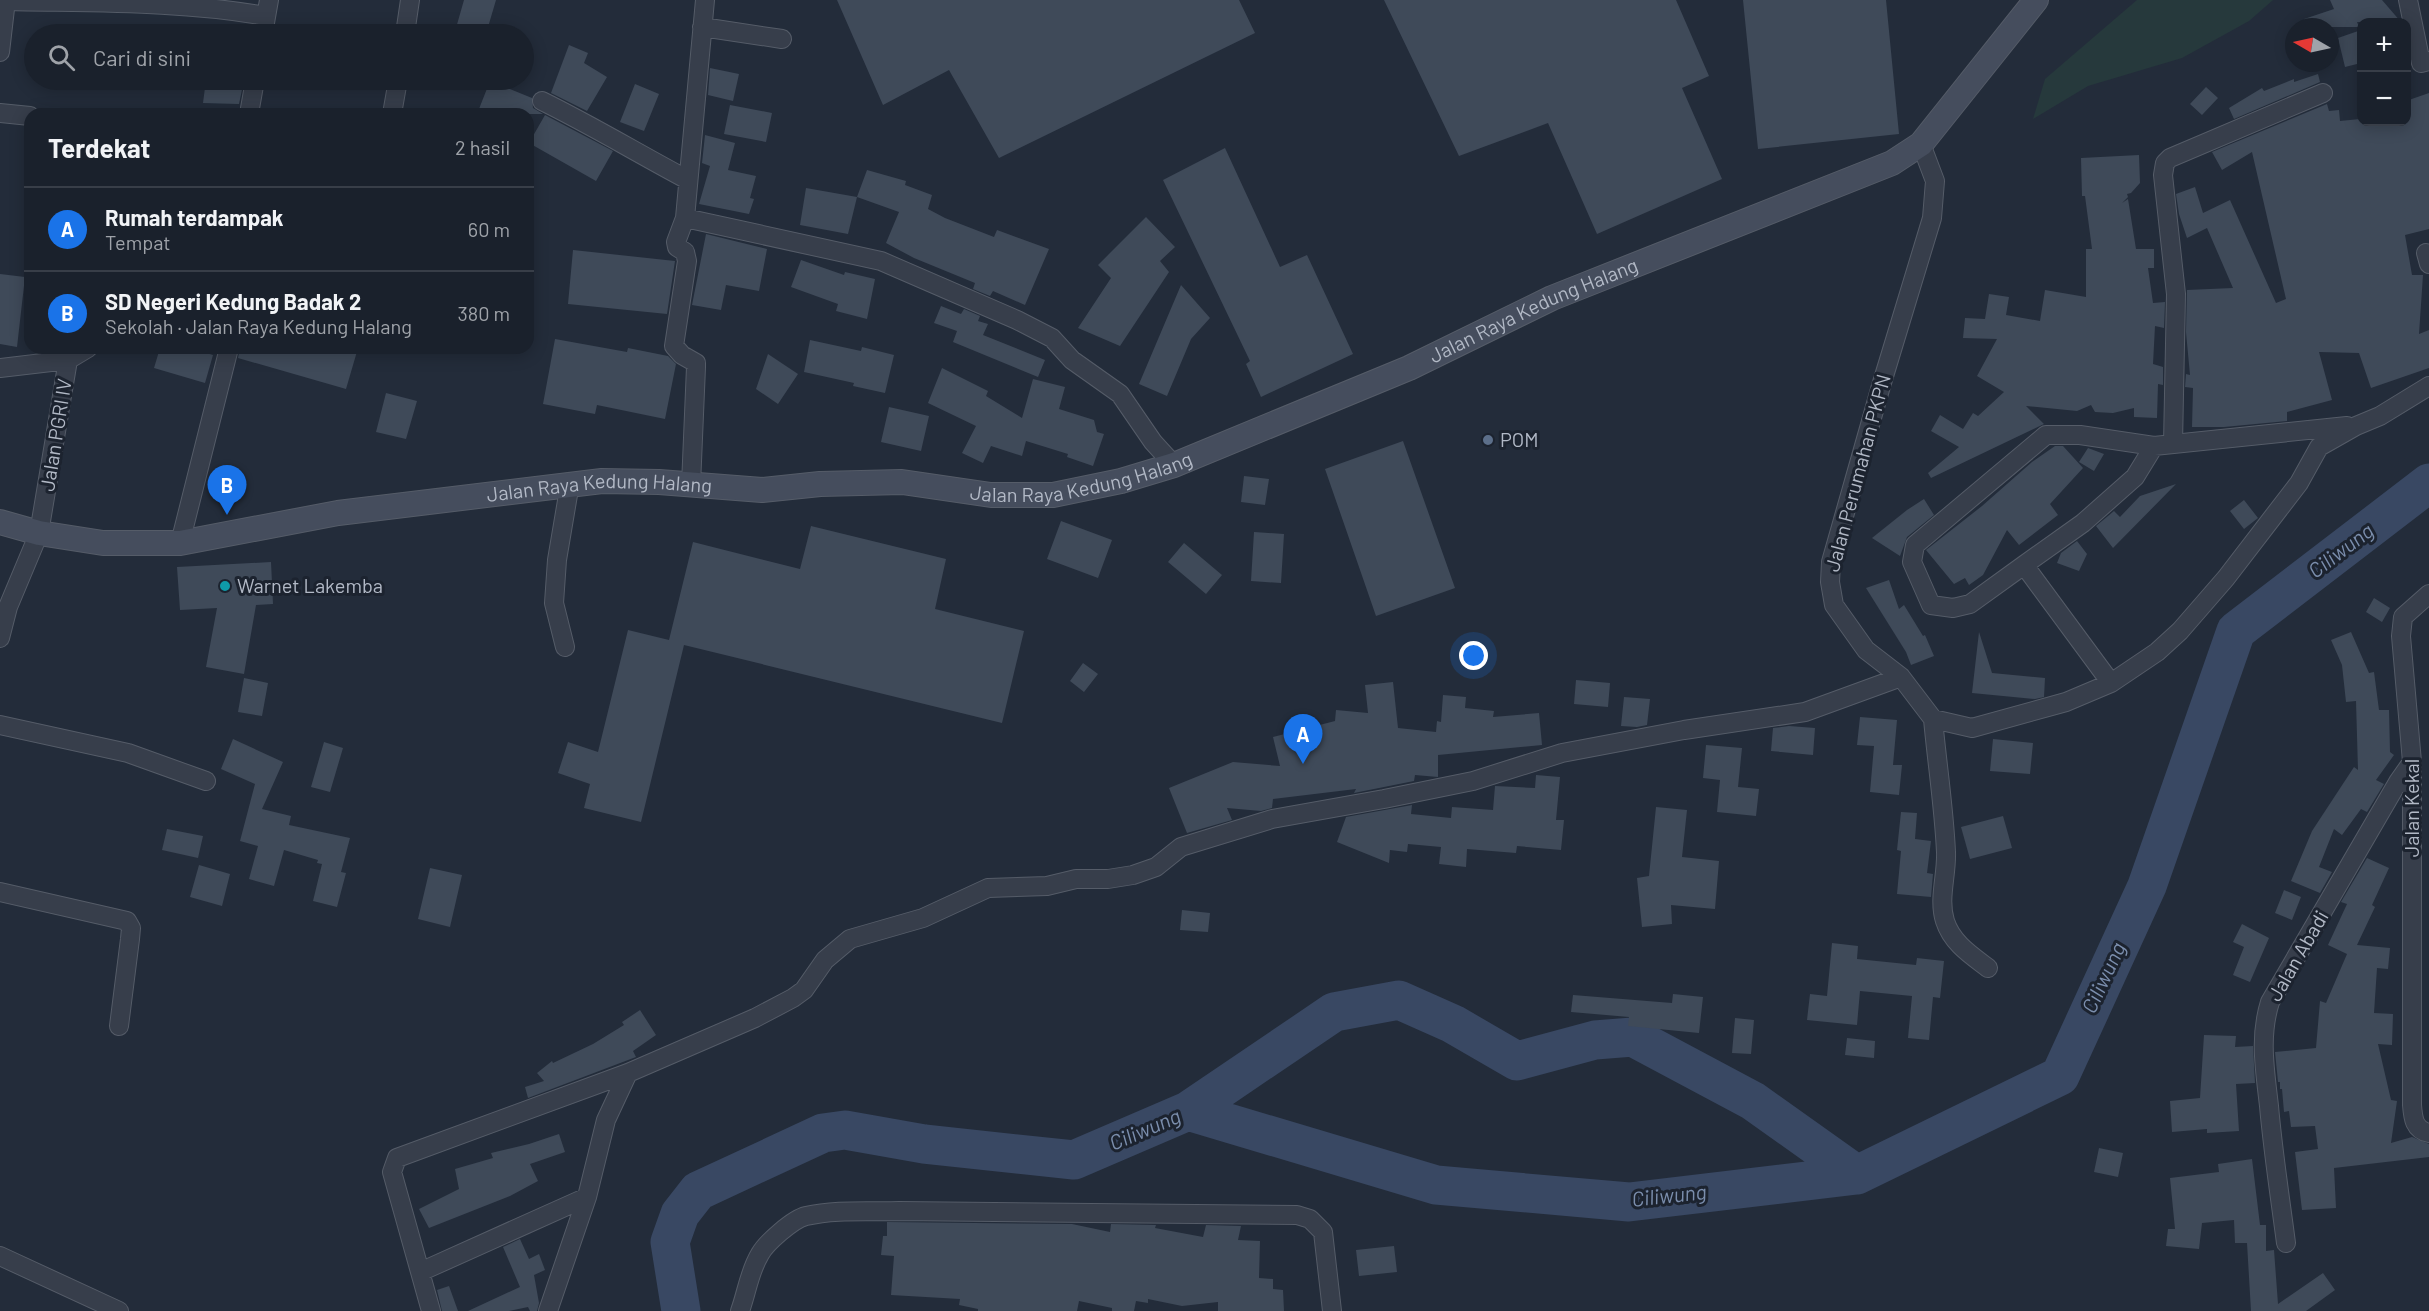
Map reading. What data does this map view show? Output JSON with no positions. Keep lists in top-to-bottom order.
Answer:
{
  "streets": {
    "main road": ["Jalan Raya Kedung Halang"],
    "street": [
      "Jalan PGRI IV",
      "Jalan Perumahan PKPN",
      "Jalan Kekal",
      "Jalan Abadi"
    ]
  },
  "crossings": [
    ["Jalan Raya Kedung Halang", "Jalan PGRI IV"],
    ["Jalan Raya Kedung Halang", "Jalan Perumahan PKPN"],
    ["Jalan Kekal", "Jalan Abadi"]
  ],
  "water": ["Ciliwung"],
  "places": ["POM", "Warnet Lakemba"],
  "north": "left",
  "page": {
    "map_buttons": ["+", "−"],
    "search": "Cari di sini",
    "heading": ["Terdekat", "2 hasil"],
    "list": [
      {
        "mark": "A",
        "name": "Rumah terdampak",
        "note": "Tempat",
        "value": "60 m"
      },
      {
        "mark": "B",
        "name": "SD Negeri Kedung Badak 2",
        "note": "Sekolah · Jalan Raya Kedung Halang",
        "value": "380 m"
      }
    ],
    "pins": ["B", "A"]
  }
}
